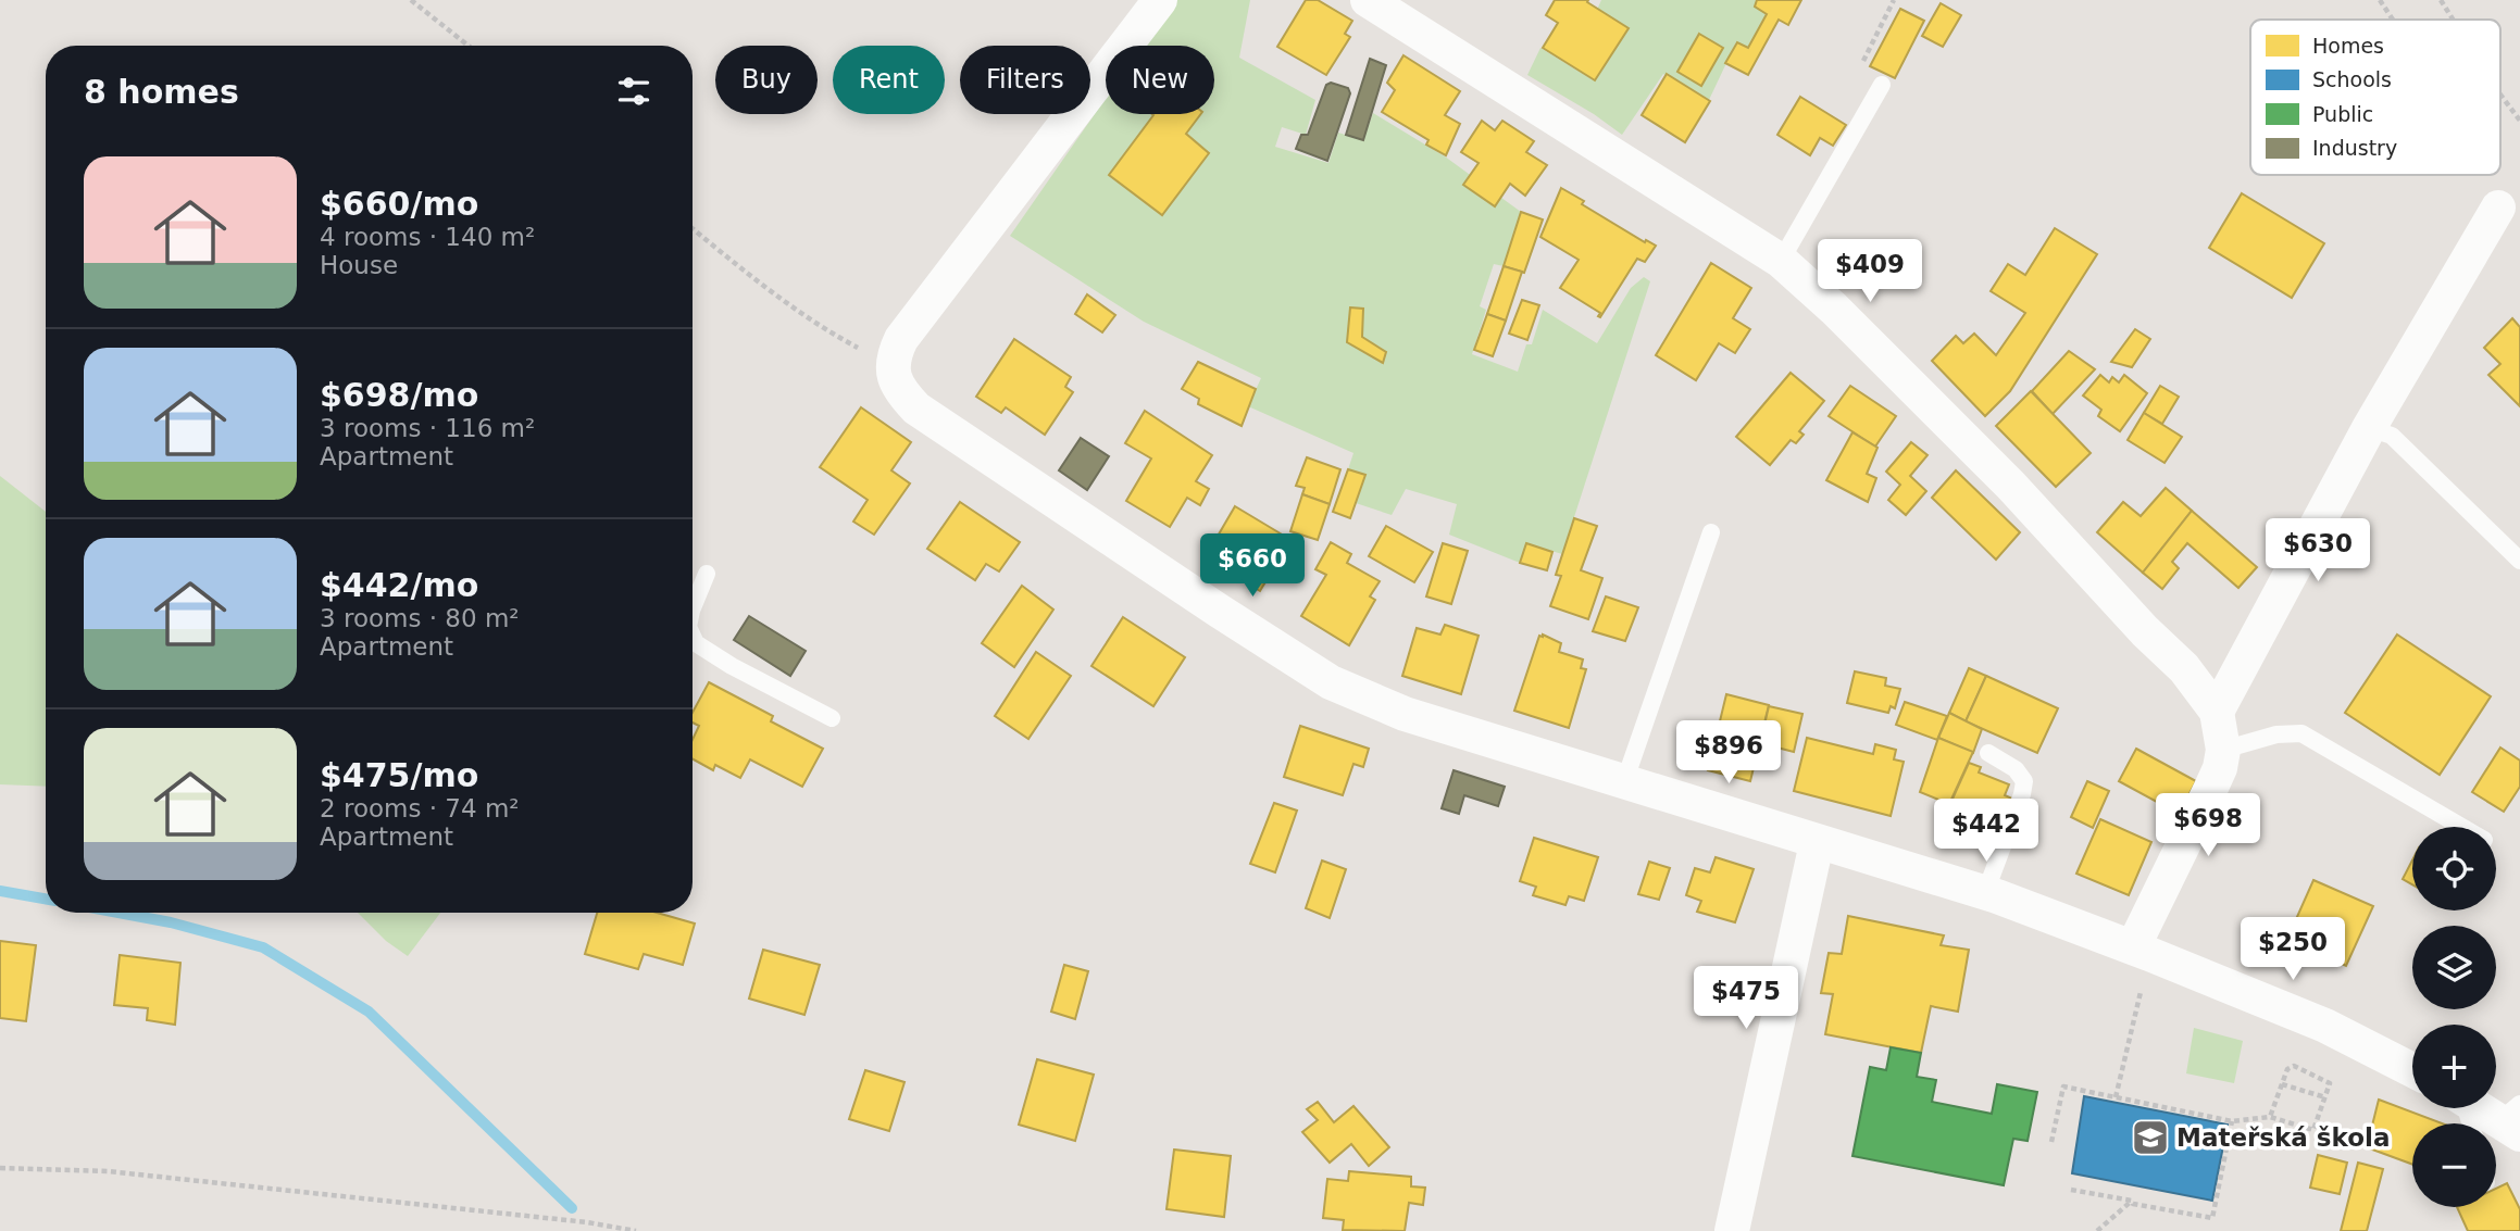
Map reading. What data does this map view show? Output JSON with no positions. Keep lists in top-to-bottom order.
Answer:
{
  "places": {
    "school or university": ["Mateřská škola"]
  },
  "legend": [
    "Homes",
    "Schools",
    "Public",
    "Industry"
  ],
  "page": {
    "chip": [
      "Buy",
      "Rent",
      "Filters",
      "New"
    ],
    "heading": "8 homes",
    "list": [
      {
        "name": "$660/mo",
        "note": "4 rooms · 140 m² · House"
      },
      {
        "name": "$698/mo",
        "note": "3 rooms · 116 m² · Apartment"
      },
      {
        "name": "$442/mo",
        "note": "3 rooms · 80 m² · Apartment"
      },
      {
        "name": "$475/mo",
        "note": "2 rooms · 74 m² · Apartment"
      }
    ],
    "price": [
      "$409",
      "$630",
      "$660",
      "$896",
      "$698",
      "$442",
      "$250",
      "$475"
    ],
    "map_buttons": ["+", "−"]
  }
}
